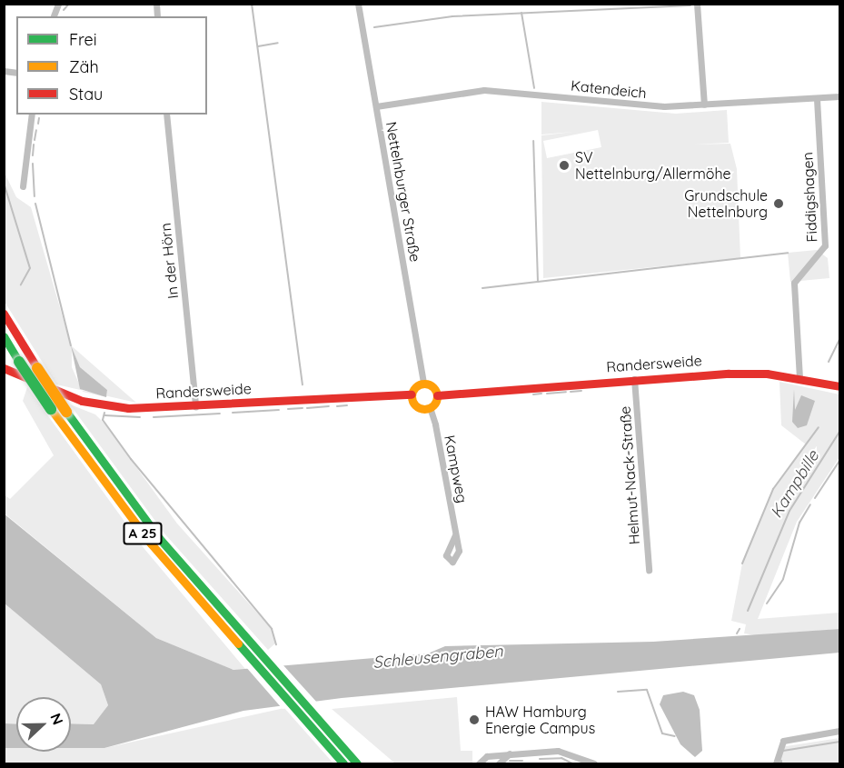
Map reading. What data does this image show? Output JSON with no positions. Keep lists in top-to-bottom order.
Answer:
{
  "streets": {
    "main road": ["Randersweide", "A 25"],
    "street": [
      "Katendeich",
      "Nettelnburger Straße",
      "Fiddigshagen",
      "In der Hörn",
      "Kampweg",
      "Helmut-Nack-Straße"
    ]
  },
  "crossings": [
    ["Katendeich", "Nettelnburger Straße"],
    ["Katendeich", "Fiddigshagen"],
    ["Nettelnburger Straße", "Randersweide"],
    ["Nettelnburger Straße", "Kampweg"],
    ["Fiddigshagen", "Randersweide"],
    ["In der Hörn", "Randersweide"],
    ["Randersweide", "Kampweg"],
    ["Randersweide", "Helmut-Nack-Straße"]
  ],
  "water": ["Kampbille", "Schleusengraben"],
  "places": ["SV Nettelnburg/Allermöhe", "Grundschule Nettelnburg", "HAW Hamburg Energie Campus"],
  "legend": ["Frei", "Zäh", "Stau"],
  "north": "right"
}
